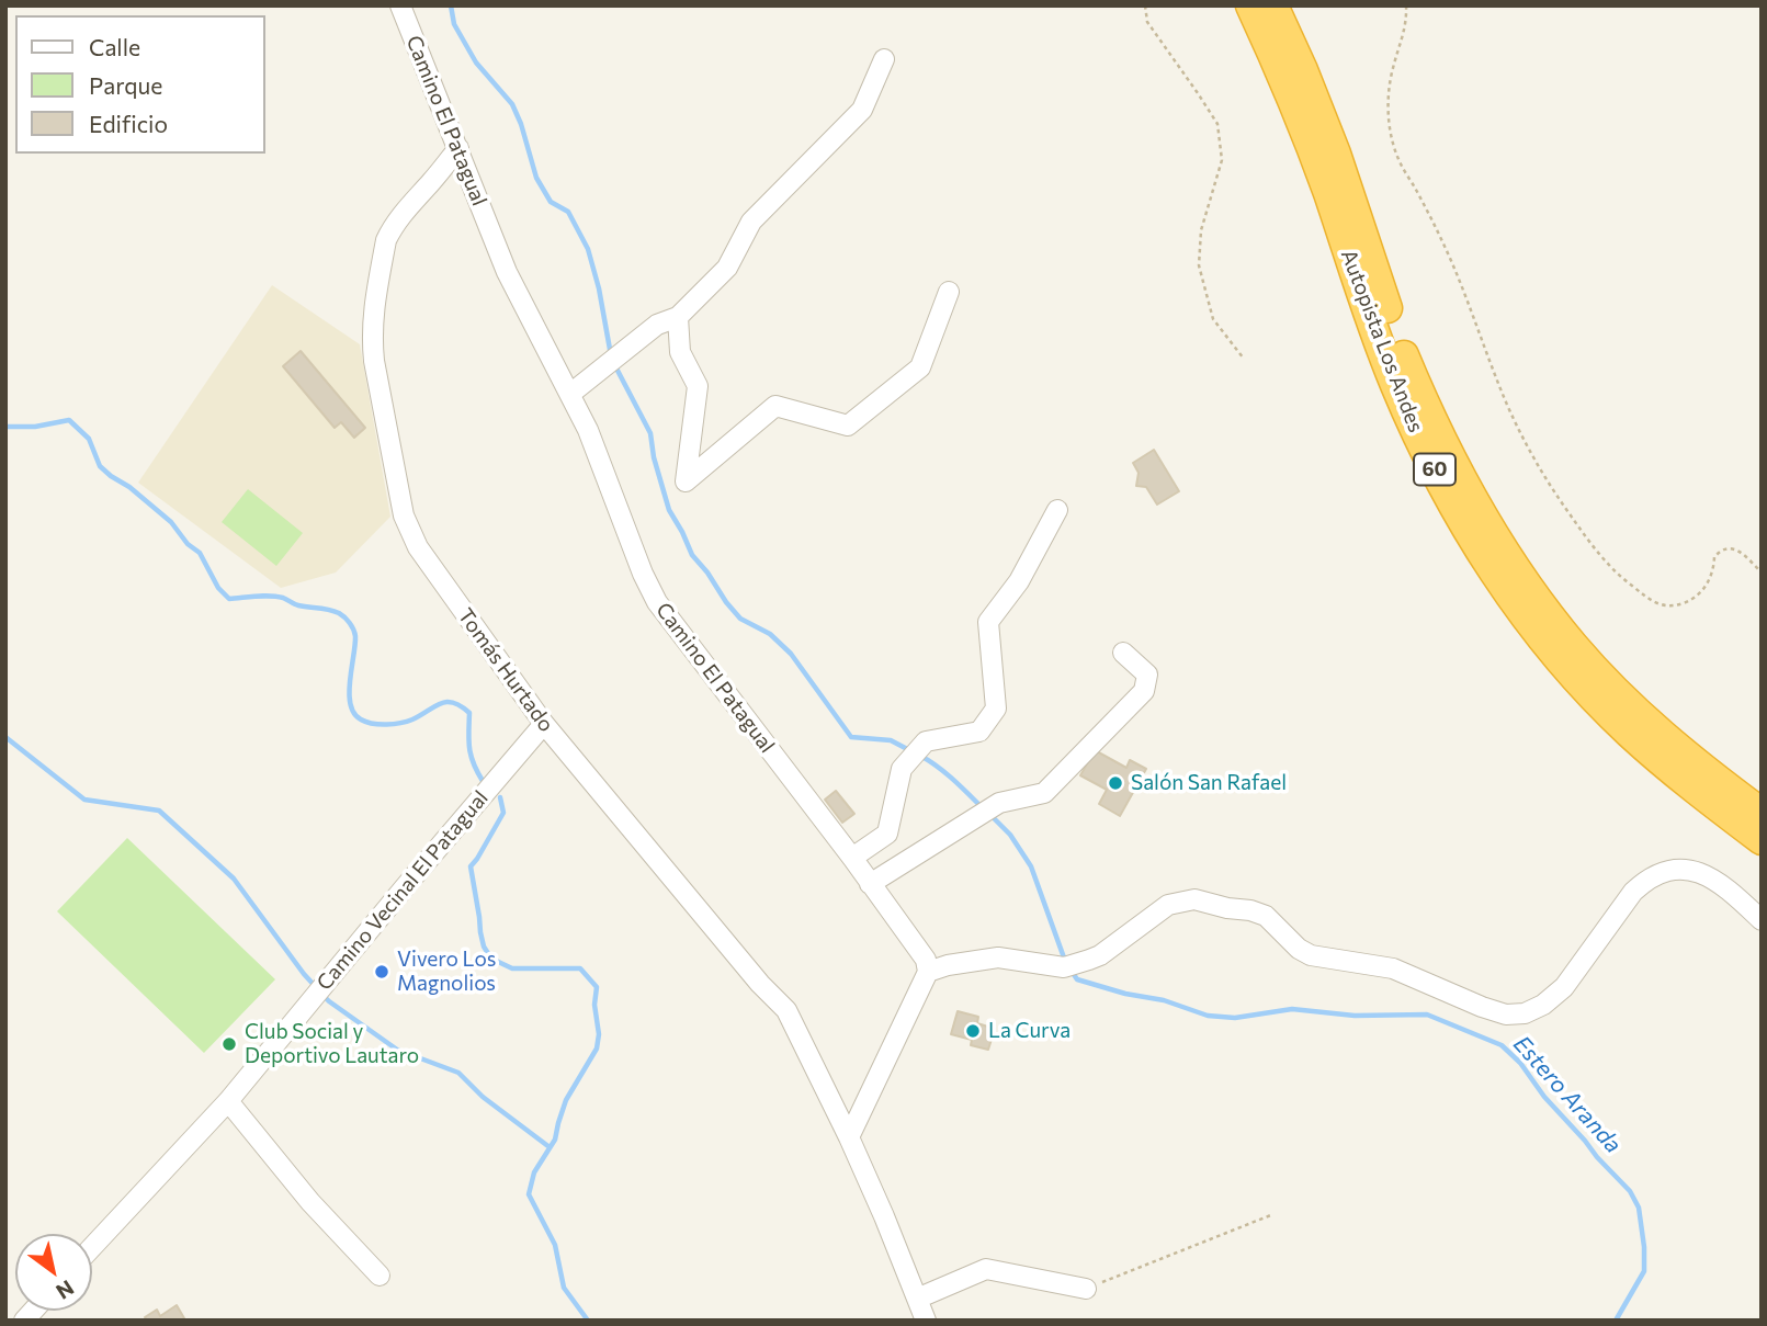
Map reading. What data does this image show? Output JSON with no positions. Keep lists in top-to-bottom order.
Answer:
{
  "streets": {
    "highway": ["Autopista Los Andes", "60"],
    "street": ["Camino El Patagual", "Tomás Hurtado", "Camino Vecinal El Patagual"]
  },
  "crossings": [
    ["Camino El Patagual", "Tomás Hurtado"],
    ["Tomás Hurtado", "Camino Vecinal El Patagual"]
  ],
  "water": ["Estero Aranda"],
  "places": [
    "Salón San Rafael",
    "Vivero Los Magnolios",
    "La Curva",
    "Club Social y Deportivo Lautaro"
  ],
  "legend": ["Calle", "Parque", "Edificio"],
  "north": "bottom right"
}
